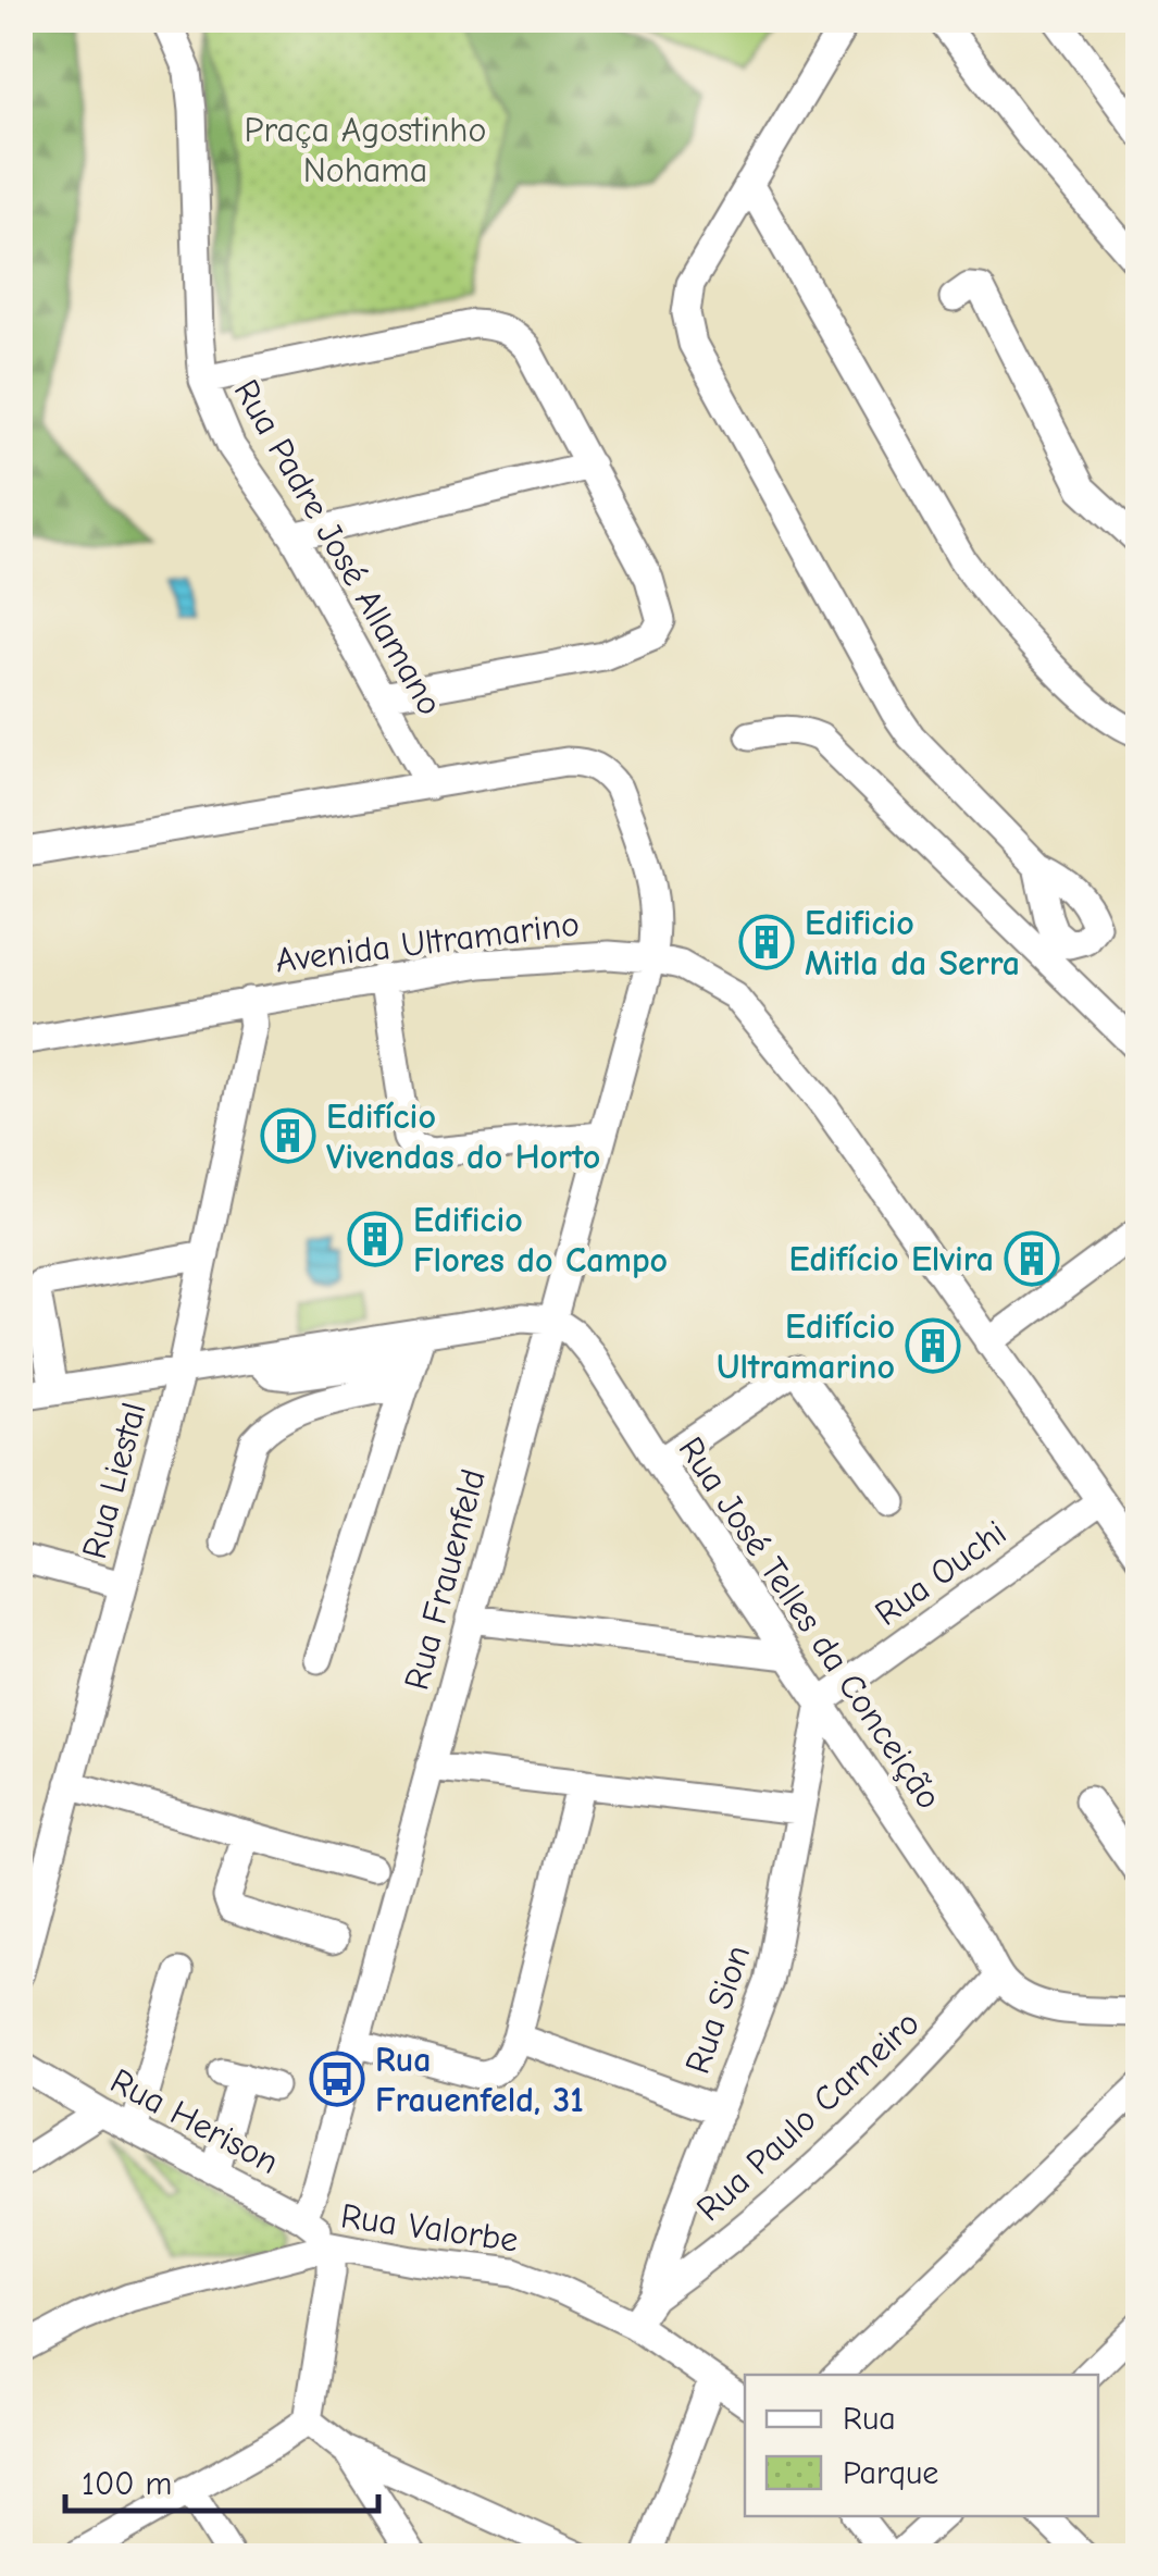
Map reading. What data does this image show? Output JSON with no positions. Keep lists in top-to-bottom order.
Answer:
{
  "streets": {
    "street": [
      "Rua Padre José Allamano",
      "Avenida Ultramarino",
      "Rua Liestal",
      "Rua Ouchi",
      "Rua Frauenfeld",
      "Rua José Telles da Conceição",
      "Rua Sion",
      "Rua Paulo Carneiro",
      "Rua Herison",
      "Rua Valorbe"
    ]
  },
  "crossings": [
    ["Rua Padre José Allamano", "Rua Frauenfeld"],
    ["Avenida Ultramarino", "Rua Liestal"],
    ["Avenida Ultramarino", "Rua Ouchi"],
    ["Avenida Ultramarino", "Rua Frauenfeld"],
    ["Rua Ouchi", "Rua José Telles da Conceição"],
    ["Rua Ouchi", "Rua Sion"],
    ["Rua Frauenfeld", "Rua José Telles da Conceição"],
    ["Rua Frauenfeld", "Rua Herison"],
    ["Rua José Telles da Conceição", "Rua Sion"],
    ["Rua José Telles da Conceição", "Rua Paulo Carneiro"],
    ["Rua Sion", "Rua Paulo Carneiro"],
    ["Rua Sion", "Rua Valorbe"],
    ["Rua Herison", "Rua Valorbe"]
  ],
  "parks": ["Praça Agostinho Nohama"],
  "places": {
    "building": [
      "Edificio Mitla da Serra",
      "Edifício Vivendas do Horto",
      "Edificio Flores do Campo",
      "Edifício Elvira",
      "Edifício Ultramarino"
    ],
    "bus stop": ["Rua Frauenfeld, 31"]
  },
  "legend": ["Rua", "Parque"],
  "scale_bar": "100 m"
}
